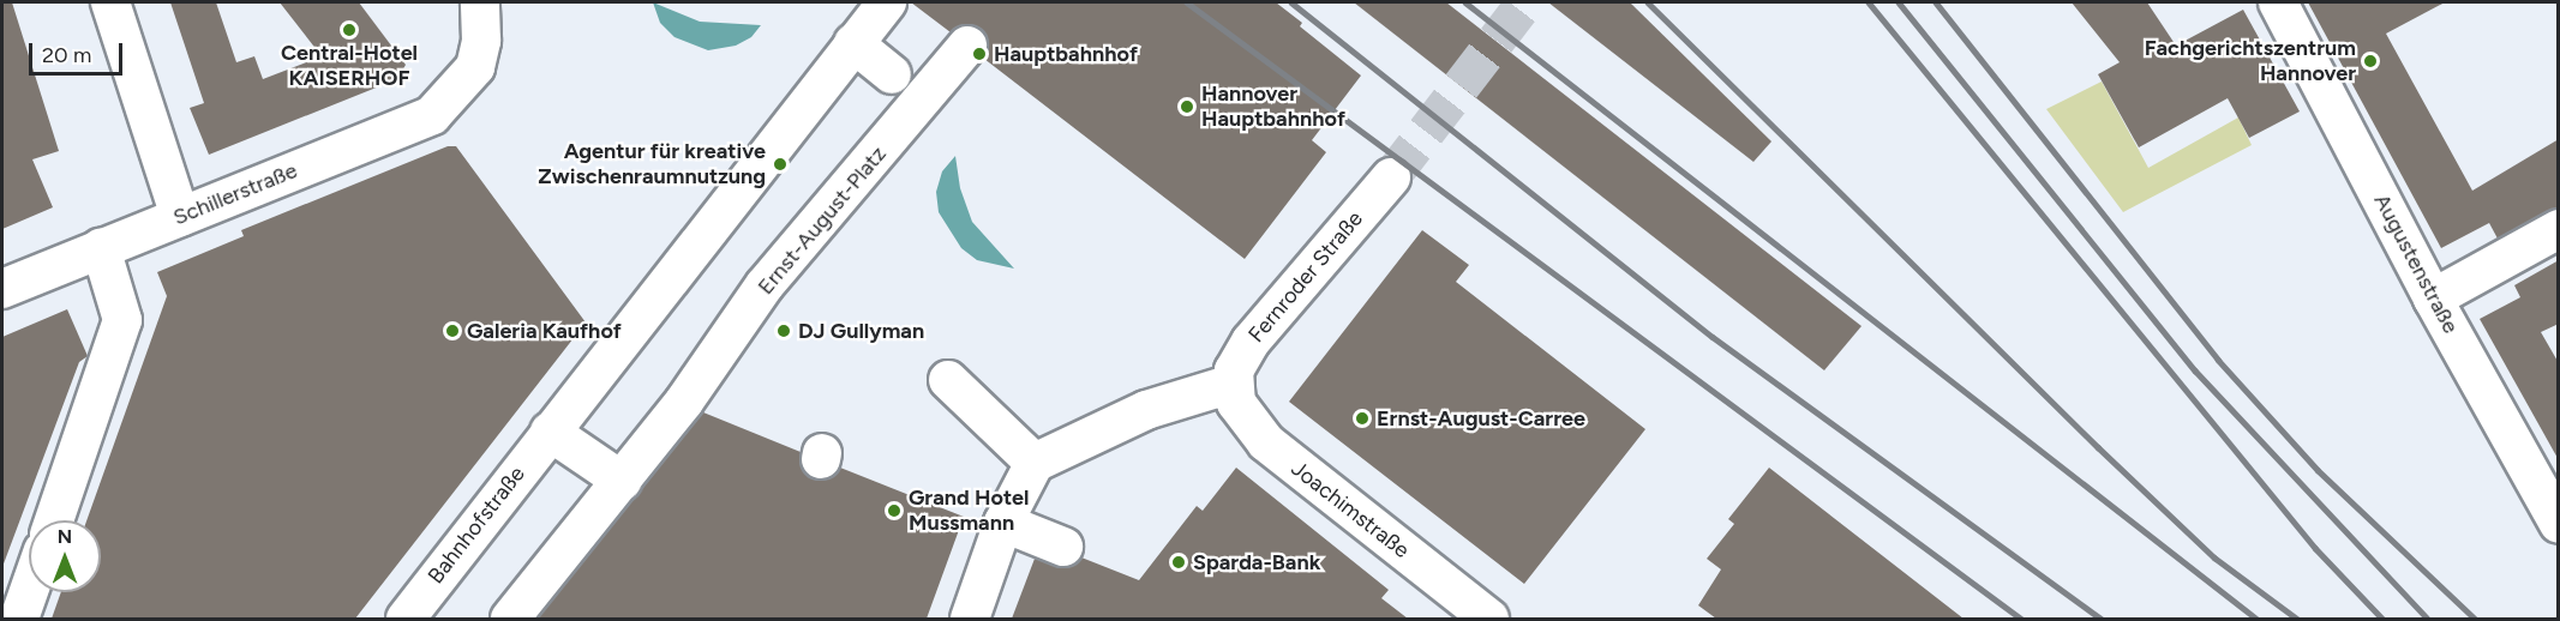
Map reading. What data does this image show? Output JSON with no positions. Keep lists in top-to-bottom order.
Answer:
{
  "streets": {
    "street": [
      "Schillerstraße",
      "Ernst-August-Platz",
      "Augustenstraße",
      "Fernroder Straße",
      "Joachimstraße",
      "Bahnhofstraße"
    ]
  },
  "crossings": [
    ["Fernroder Straße", "Joachimstraße"]
  ],
  "places": [
    "Central-Hotel KAISERHOF",
    "Hauptbahnhof",
    "Fachgerichtszentrum Hannover",
    "Hannover Hauptbahnhof",
    "Agentur für kreative Zwischenraumnutzung",
    "Galeria Kaufhof",
    "DJ Gullyman",
    "Ernst-August-Carree",
    "Grand Hotel Mussmann",
    "Sparda-Bank"
  ],
  "scale_bar": "20 m",
  "north": "top"
}
